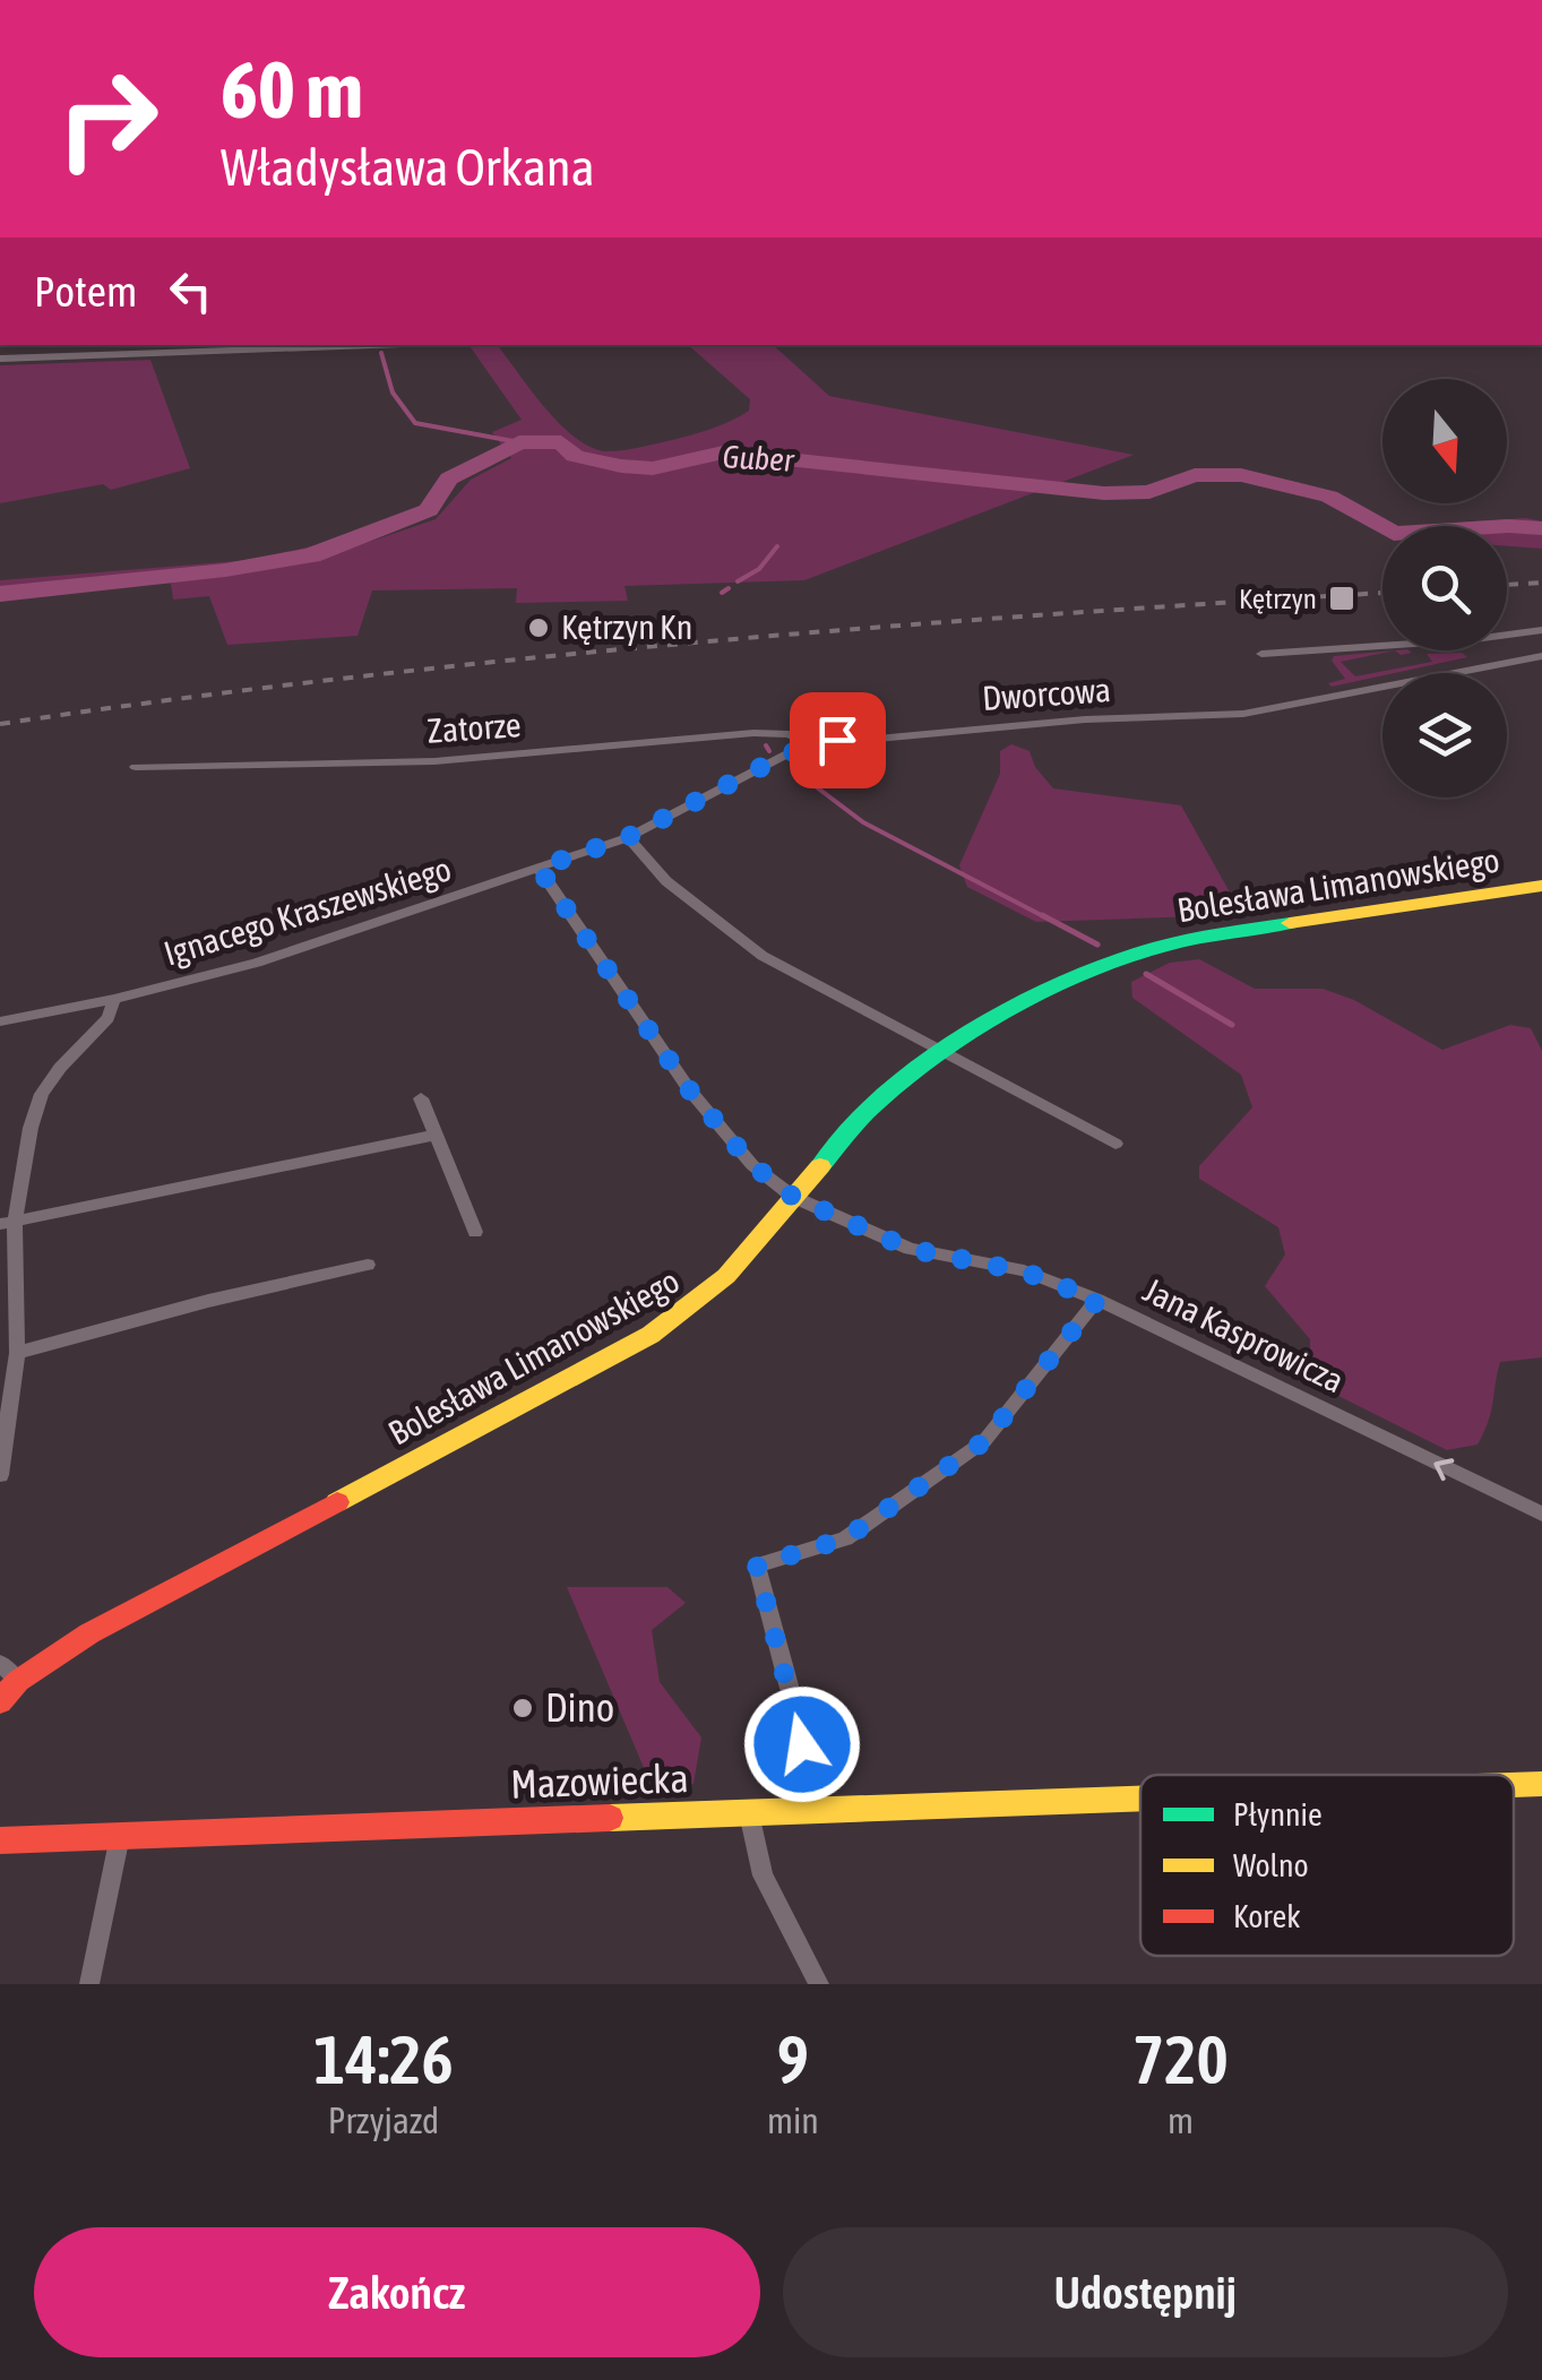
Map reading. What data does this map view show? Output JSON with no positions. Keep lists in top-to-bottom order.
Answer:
{
  "streets": {
    "street": [
      "Dworcowa",
      "Zatorze",
      "Bolesława Limanowskiego",
      "Ignacego Kraszewskiego",
      "Jana Kasprowicza",
      "Mazowiecka"
    ]
  },
  "crossings": [
    ["Dworcowa", "Zatorze"],
    ["Dworcowa", "Ignacego Kraszewskiego"],
    ["Bolesława Limanowskiego", "Jana Kasprowicza"],
    ["Ignacego Kraszewskiego", "Jana Kasprowicza"]
  ],
  "one_way": ["Jana Kasprowicza"],
  "water": ["Guber"],
  "places": {
    "transit": ["Kętrzyn"],
    "other": ["Kętrzyn Kn", "Dino"]
  },
  "legend": ["Płynnie", "Wolno", "Korek"],
  "north": "bottom",
  "page": {
    "turn": ["60 m", "Władysława Orkana"],
    "then": "Potem",
    "eta": [
      "14:26",
      "Przyjazd",
      "9",
      "min",
      "720",
      "m"
    ],
    "buttons": ["Zakończ", "Udostępnij"]
  }
}
